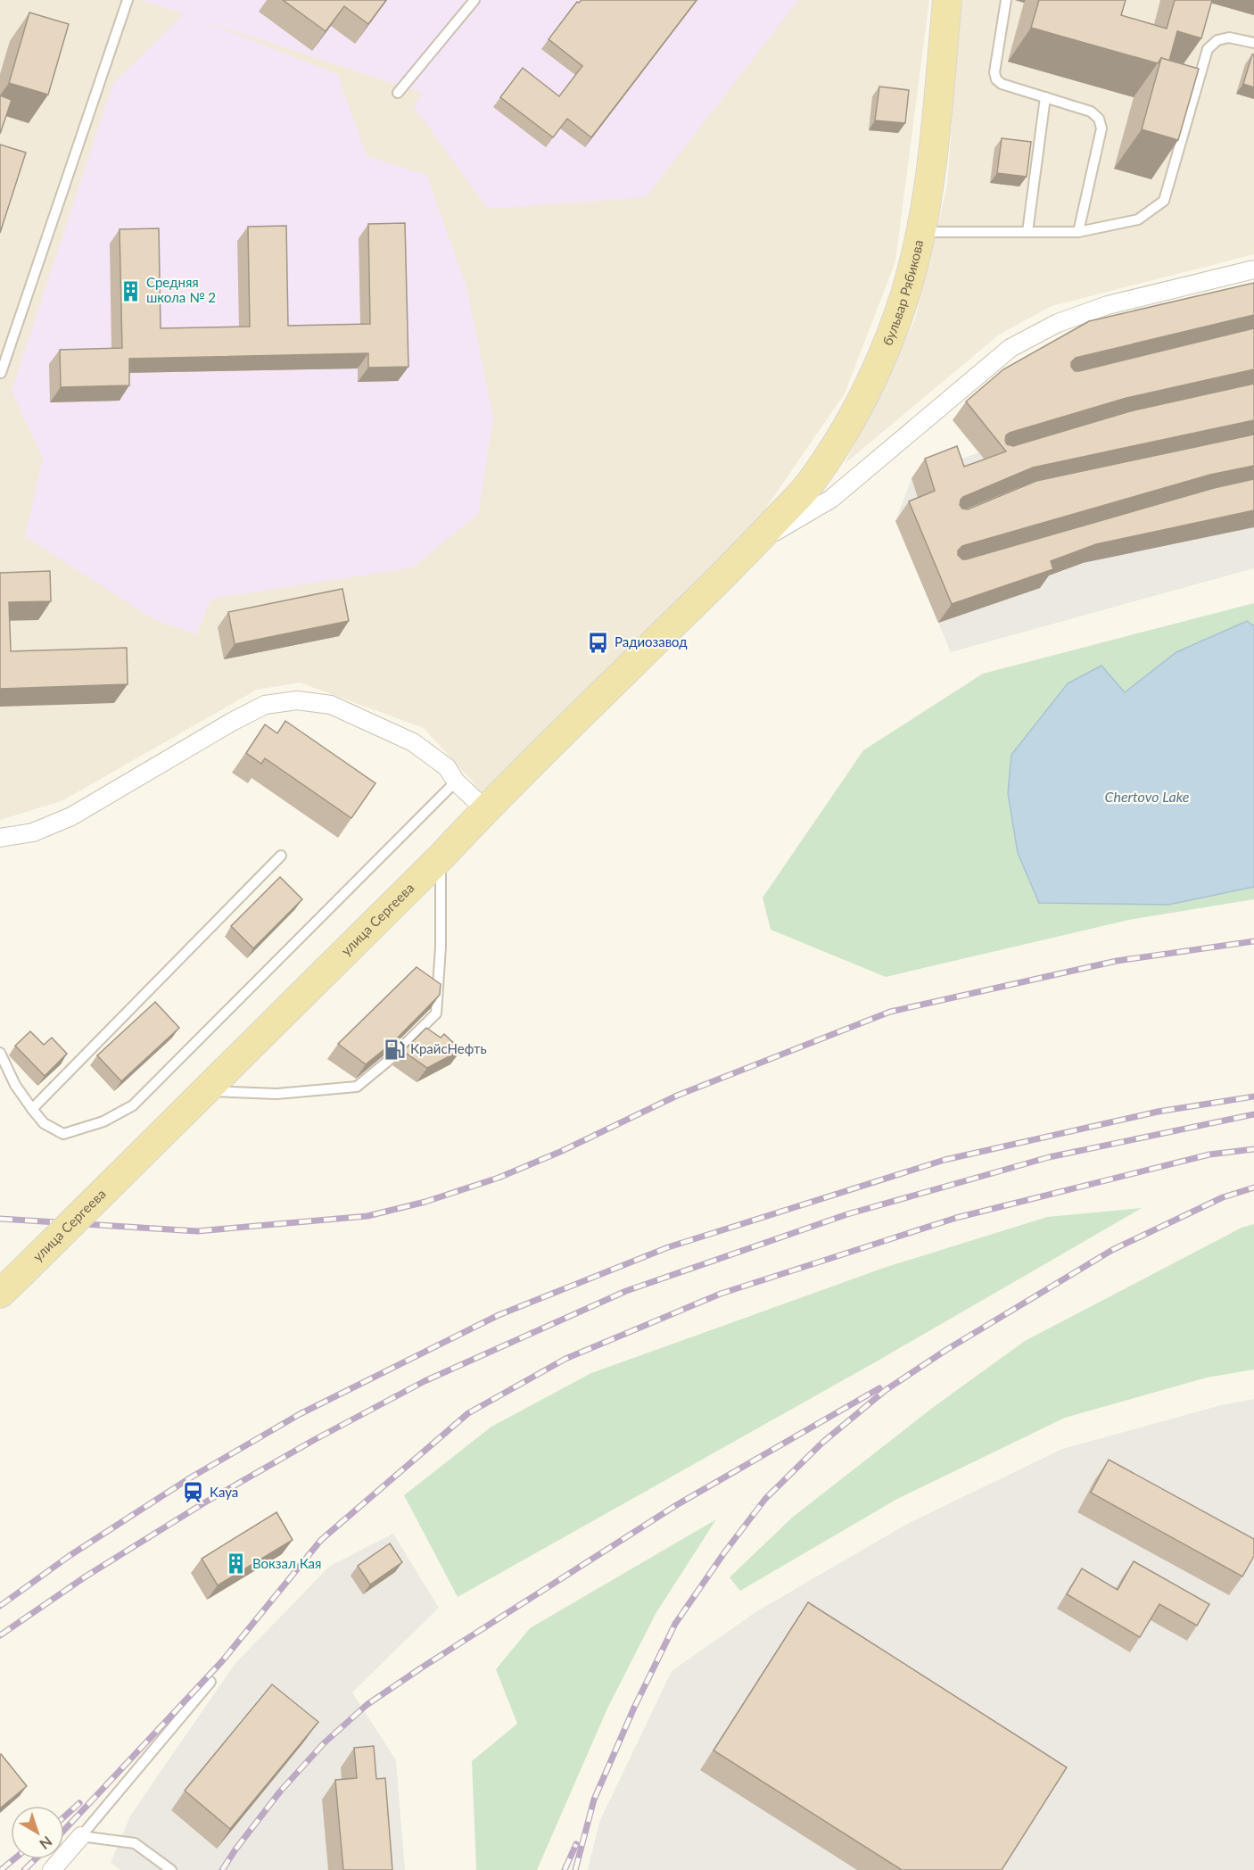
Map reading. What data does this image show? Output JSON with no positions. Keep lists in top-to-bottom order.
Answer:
{
  "streets": {
    "main road": ["бульвар Рябикова", "улица Сергеева"]
  },
  "crossings": [
    ["бульвар Рябикова", "улица Сергеева"]
  ],
  "water": ["Chertovo Lake"],
  "places": {
    "building": ["Средняя школа № 2", "Вокзал Кая"],
    "bus stop": ["Радиозавод"],
    "fuel station": ["КрайсНефть"],
    "station": ["Kaya"]
  },
  "north": "bottom right"
}
